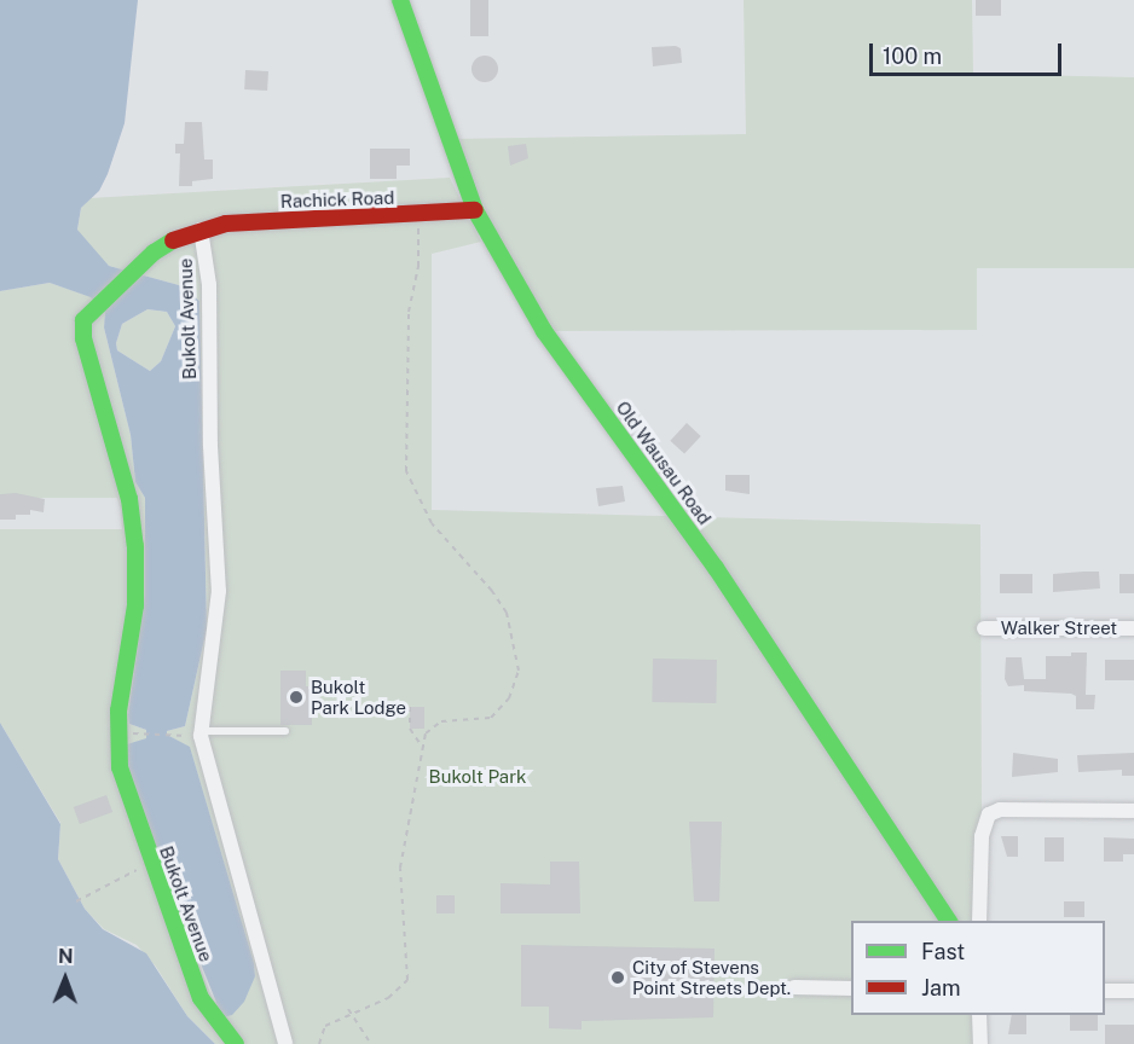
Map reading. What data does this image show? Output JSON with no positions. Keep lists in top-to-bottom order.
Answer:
{
  "streets": {
    "street": [
      "Rachick Road",
      "Bukolt Avenue",
      "Old Wausau Road",
      "Walker Street"
    ]
  },
  "crossings": [
    ["Rachick Road", "Bukolt Avenue"],
    ["Rachick Road", "Old Wausau Road"]
  ],
  "parks": ["Bukolt Park"],
  "places": ["Bukolt Park Lodge", "City of Stevens Point Streets Dept."],
  "legend": ["Fast", "Jam"],
  "scale_bar": "100 m",
  "north": "top"
}
